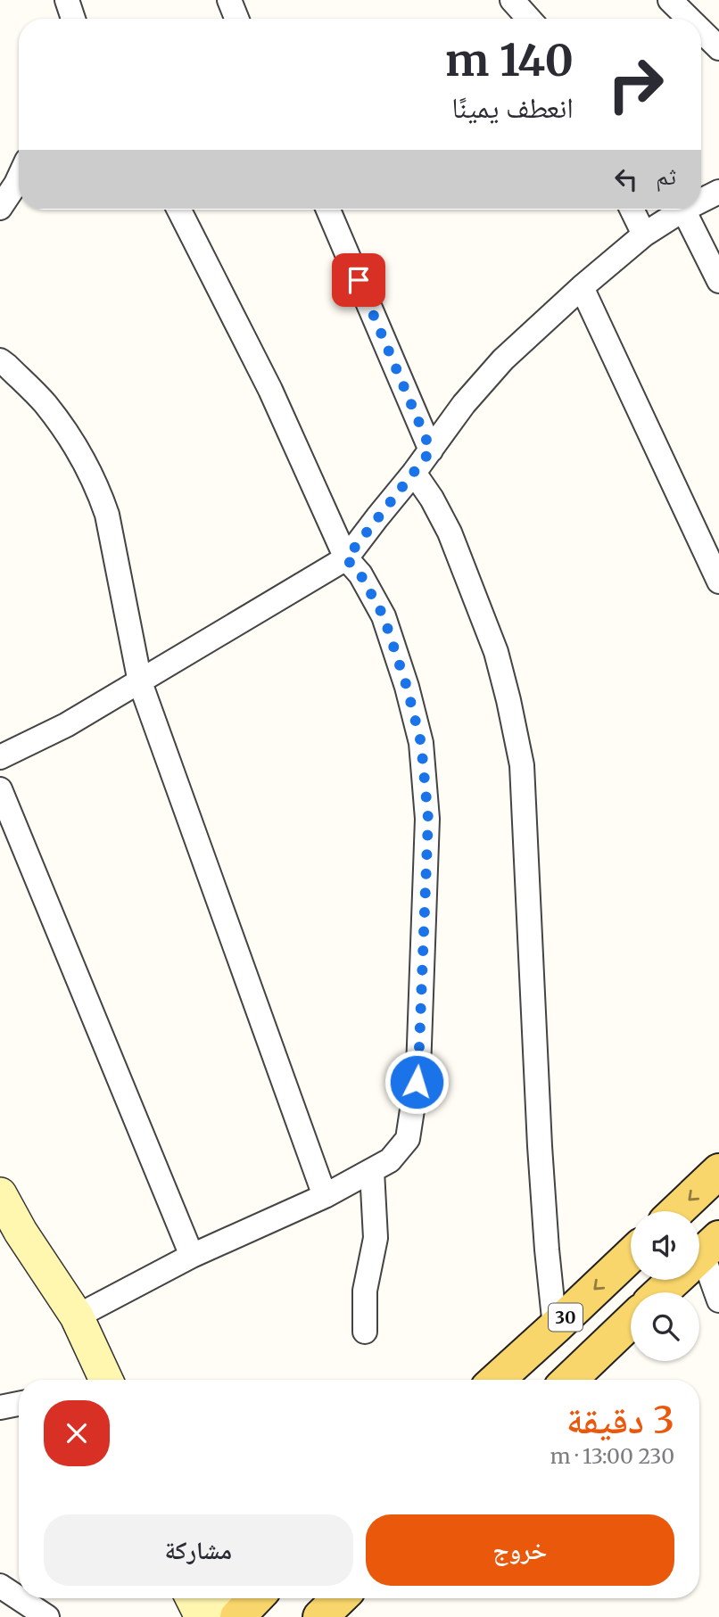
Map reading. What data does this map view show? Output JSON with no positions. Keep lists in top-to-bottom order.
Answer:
{
  "streets": {
    "main road": ["30"]
  },
  "page": {
    "turn": ["140 m", "انعطف يمينًا"],
    "then": "ثم",
    "heading": ["3 دقيقة", "230 m · 13:00"],
    "buttons": ["خروج", "مشاركة"]
  }
}
